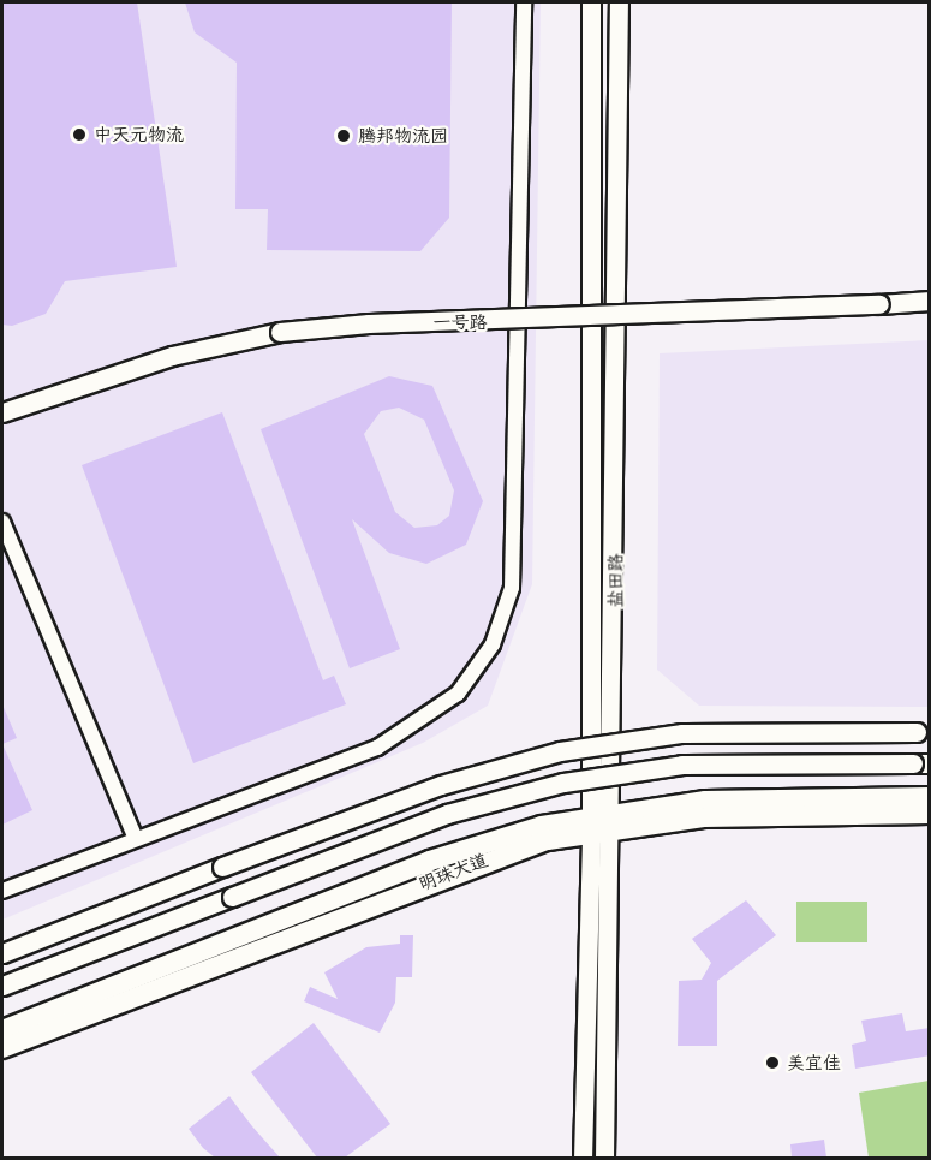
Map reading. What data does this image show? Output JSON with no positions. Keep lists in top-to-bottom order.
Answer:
{
  "streets": {
    "main road": ["明珠大道"],
    "street": ["一号路", "盐田路"]
  },
  "crossings": [
    ["盐田路", "明珠大道"]
  ],
  "places": ["中天元物流", "腾邦物流园", "美宜佳"]
}
